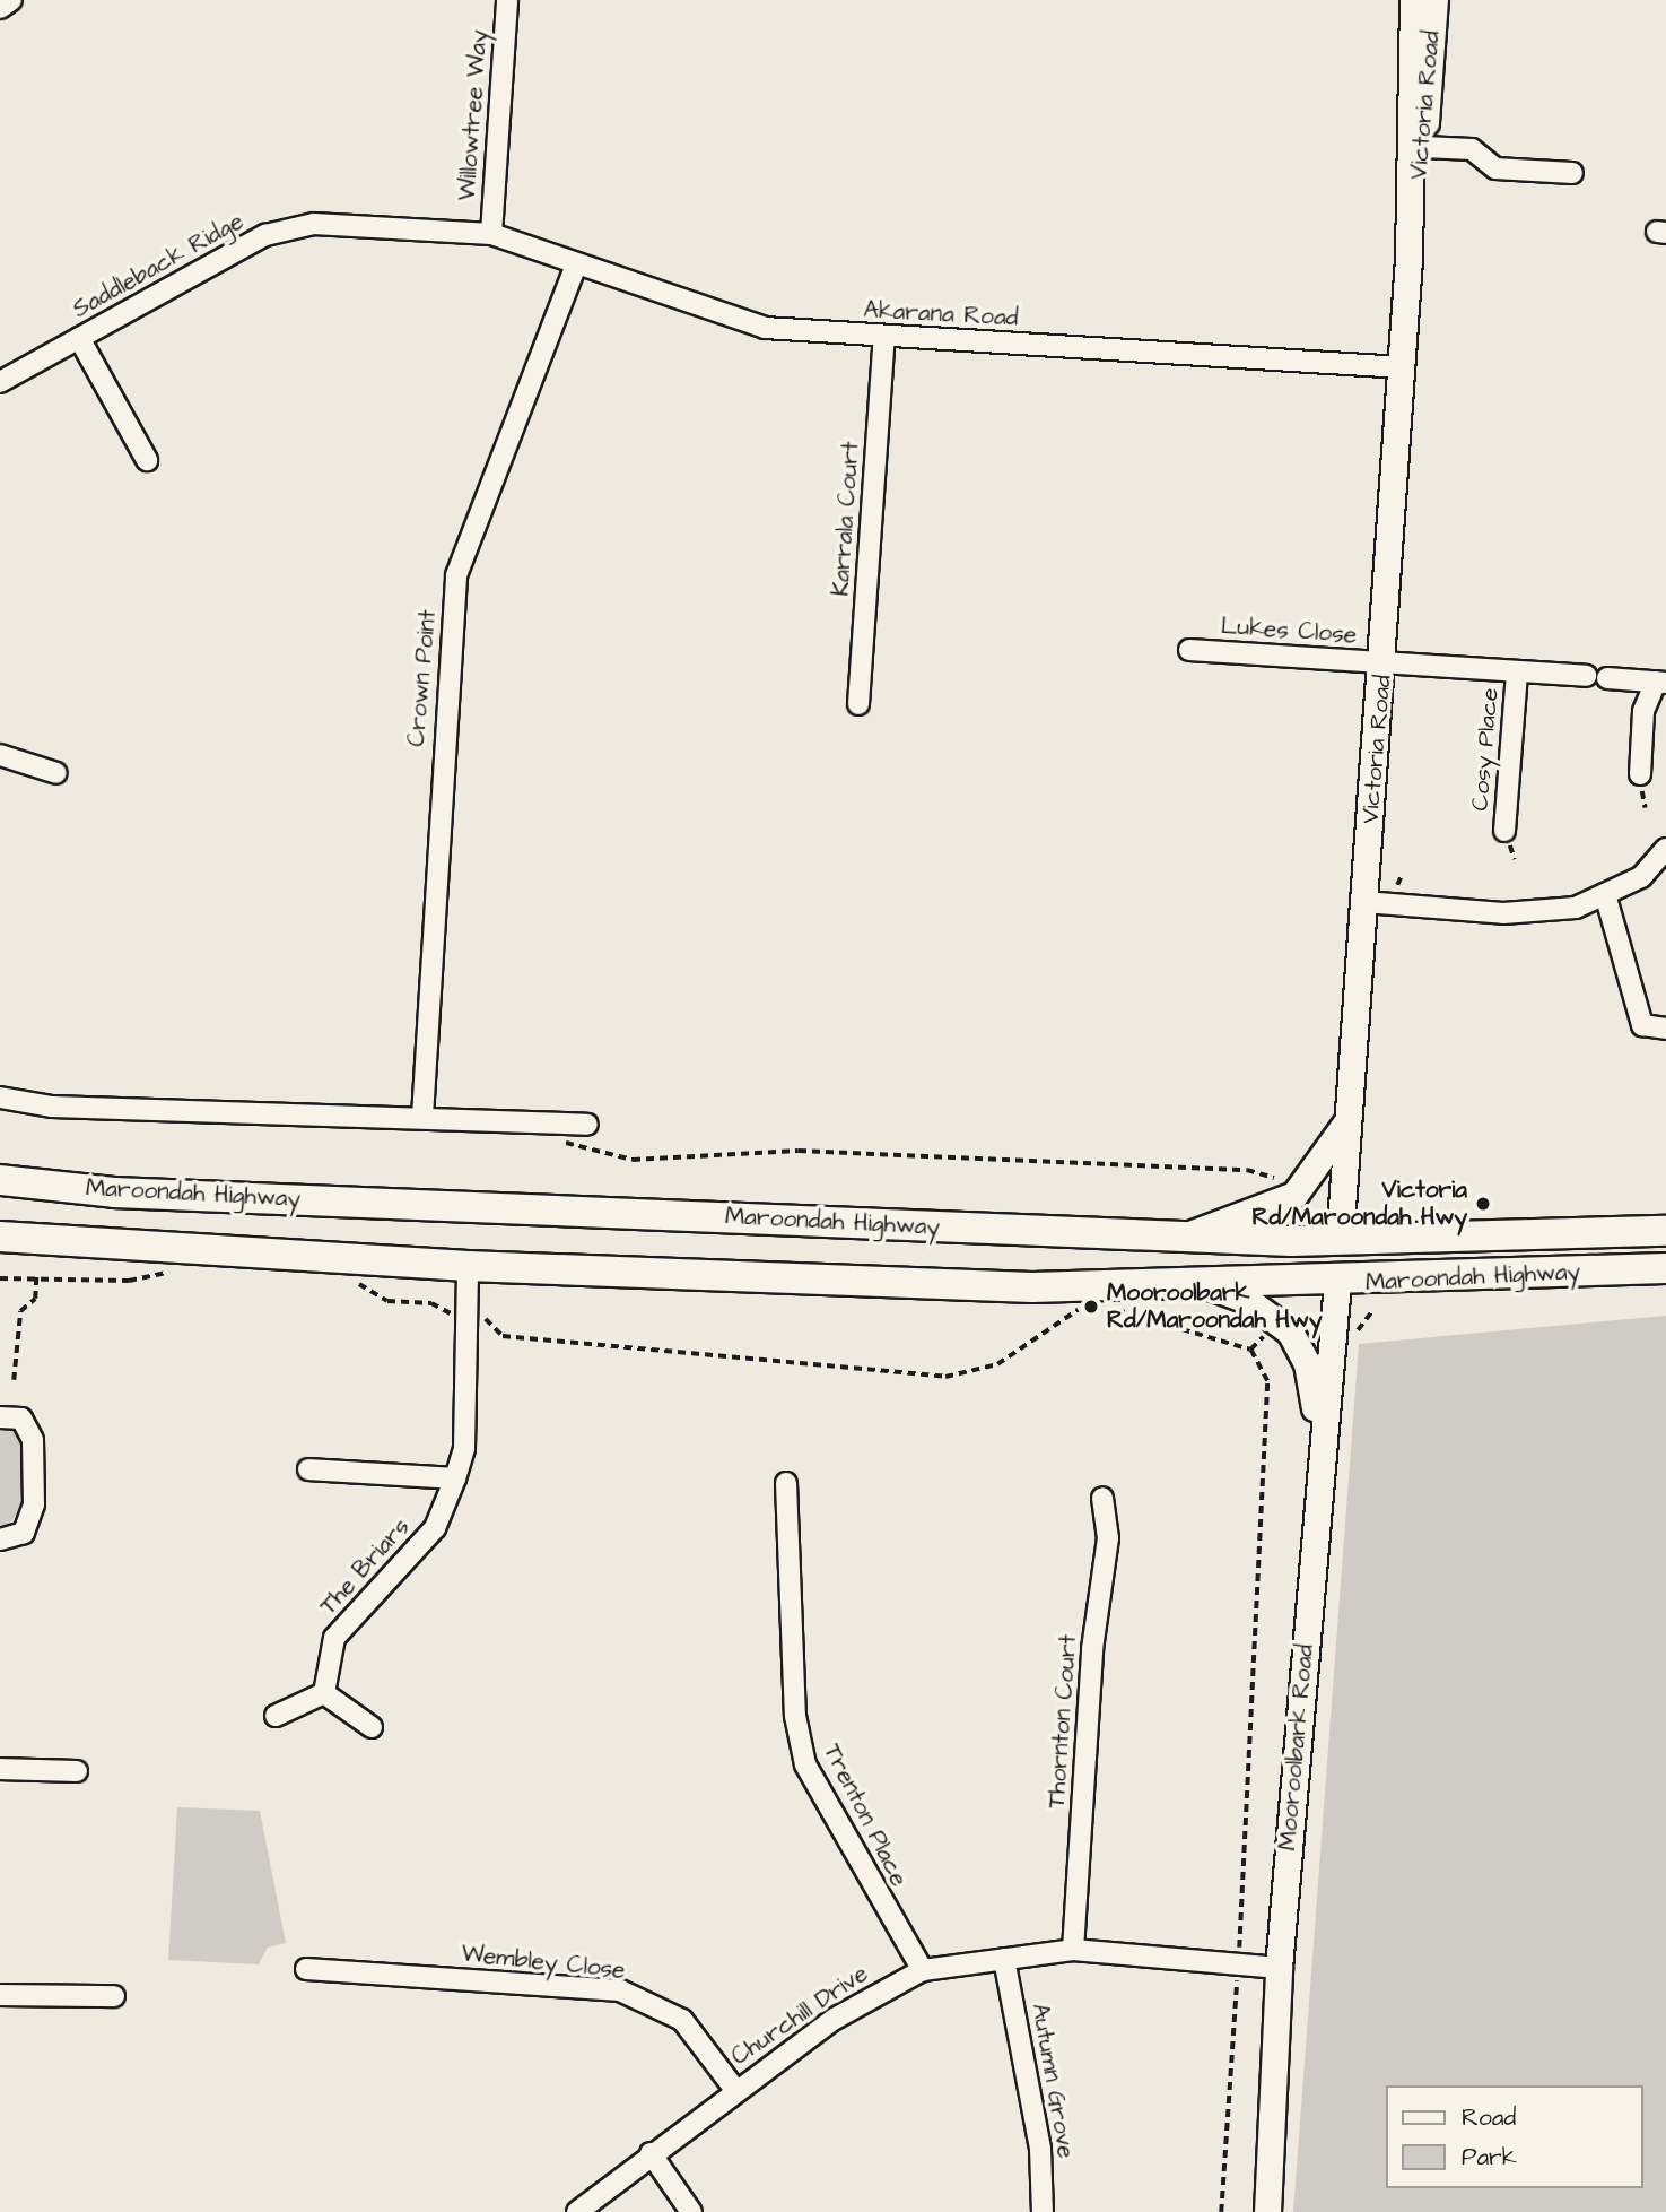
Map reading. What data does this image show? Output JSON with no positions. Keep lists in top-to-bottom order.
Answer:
{
  "streets": {
    "highway": ["Maroondah Highway"],
    "main road": ["Victoria Road", "Mooroolbark Road"],
    "street": [
      "Willowtree Way",
      "Saddleback Ridge",
      "Akarana Road",
      "Karrala Court",
      "Lukes Close",
      "Crown Point",
      "Cosy Place",
      "The Briars",
      "Thornton Court",
      "Trenton Place",
      "Wembley Close",
      "Churchill Drive",
      "Autumn Grove"
    ]
  },
  "crossings": [
    ["Victoria Road", "Akarana Road"],
    ["Victoria Road", "Lukes Close"],
    ["Victoria Road", "Cosy Place"],
    ["Victoria Road", "Maroondah Highway"],
    ["Willowtree Way", "Saddleback Ridge"],
    ["Willowtree Way", "Akarana Road"],
    ["Saddleback Ridge", "Akarana Road"],
    ["Akarana Road", "Karrala Court"],
    ["Akarana Road", "Crown Point"],
    ["Lukes Close", "Cosy Place"],
    ["Maroondah Highway", "The Briars"],
    ["Maroondah Highway", "Mooroolbark Road"],
    ["Thornton Court", "Churchill Drive"],
    ["Mooroolbark Road", "Churchill Drive"],
    ["Trenton Place", "Churchill Drive"],
    ["Wembley Close", "Churchill Drive"],
    ["Churchill Drive", "Autumn Grove"]
  ],
  "places": ["Victoria Rd/Maroondah Hwy", "Mooroolbark Rd/Maroondah Hwy"],
  "legend": ["Road", "Park"]
}
